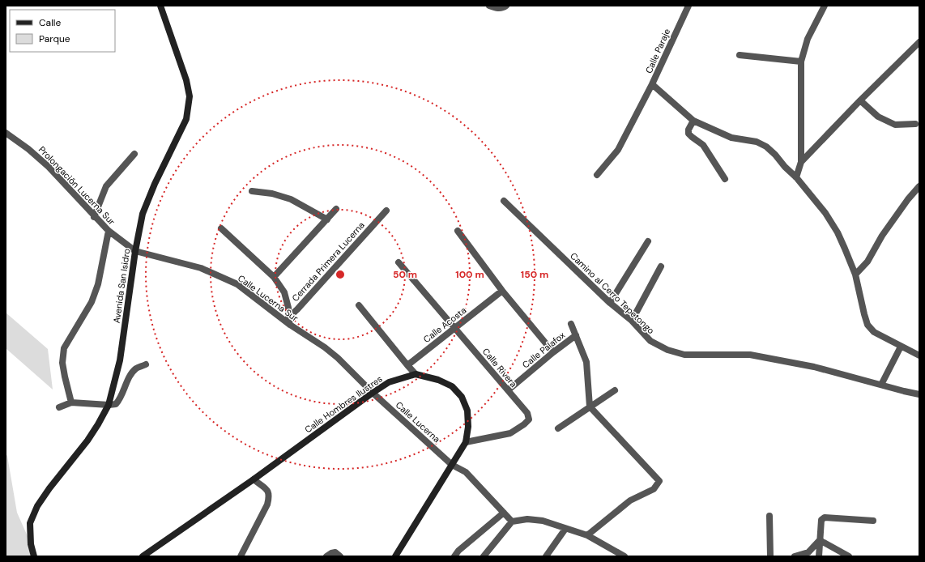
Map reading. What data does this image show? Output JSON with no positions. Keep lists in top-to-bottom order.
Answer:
{
  "streets": {
    "main road": ["Avenida San Isidro", "Calle Hombres Ilustres"],
    "street": [
      "Calle Paraje",
      "Prolongación Lucerna Sur",
      "Cerrada Primera Lucerna",
      "Camino al Cerro Tepetongo",
      "Calle Lucerna Sur",
      "Calle Acosta",
      "Calle Palafox",
      "Calle Rivera",
      "Calle Lucerna"
    ]
  },
  "crossings": [
    ["Prolongación Lucerna Sur", "Avenida San Isidro"],
    ["Prolongación Lucerna Sur", "Calle Lucerna Sur"],
    ["Avenida San Isidro", "Calle Lucerna Sur"],
    ["Calle Lucerna Sur", "Calle Hombres Ilustres"],
    ["Calle Lucerna Sur", "Calle Lucerna"],
    ["Calle Acosta", "Calle Rivera"],
    ["Calle Palafox", "Calle Rivera"],
    ["Calle Hombres Ilustres", "Calle Lucerna"]
  ],
  "legend": ["Calle", "Parque"],
  "rings": ["50 m", "100 m", "150 m"]
}
